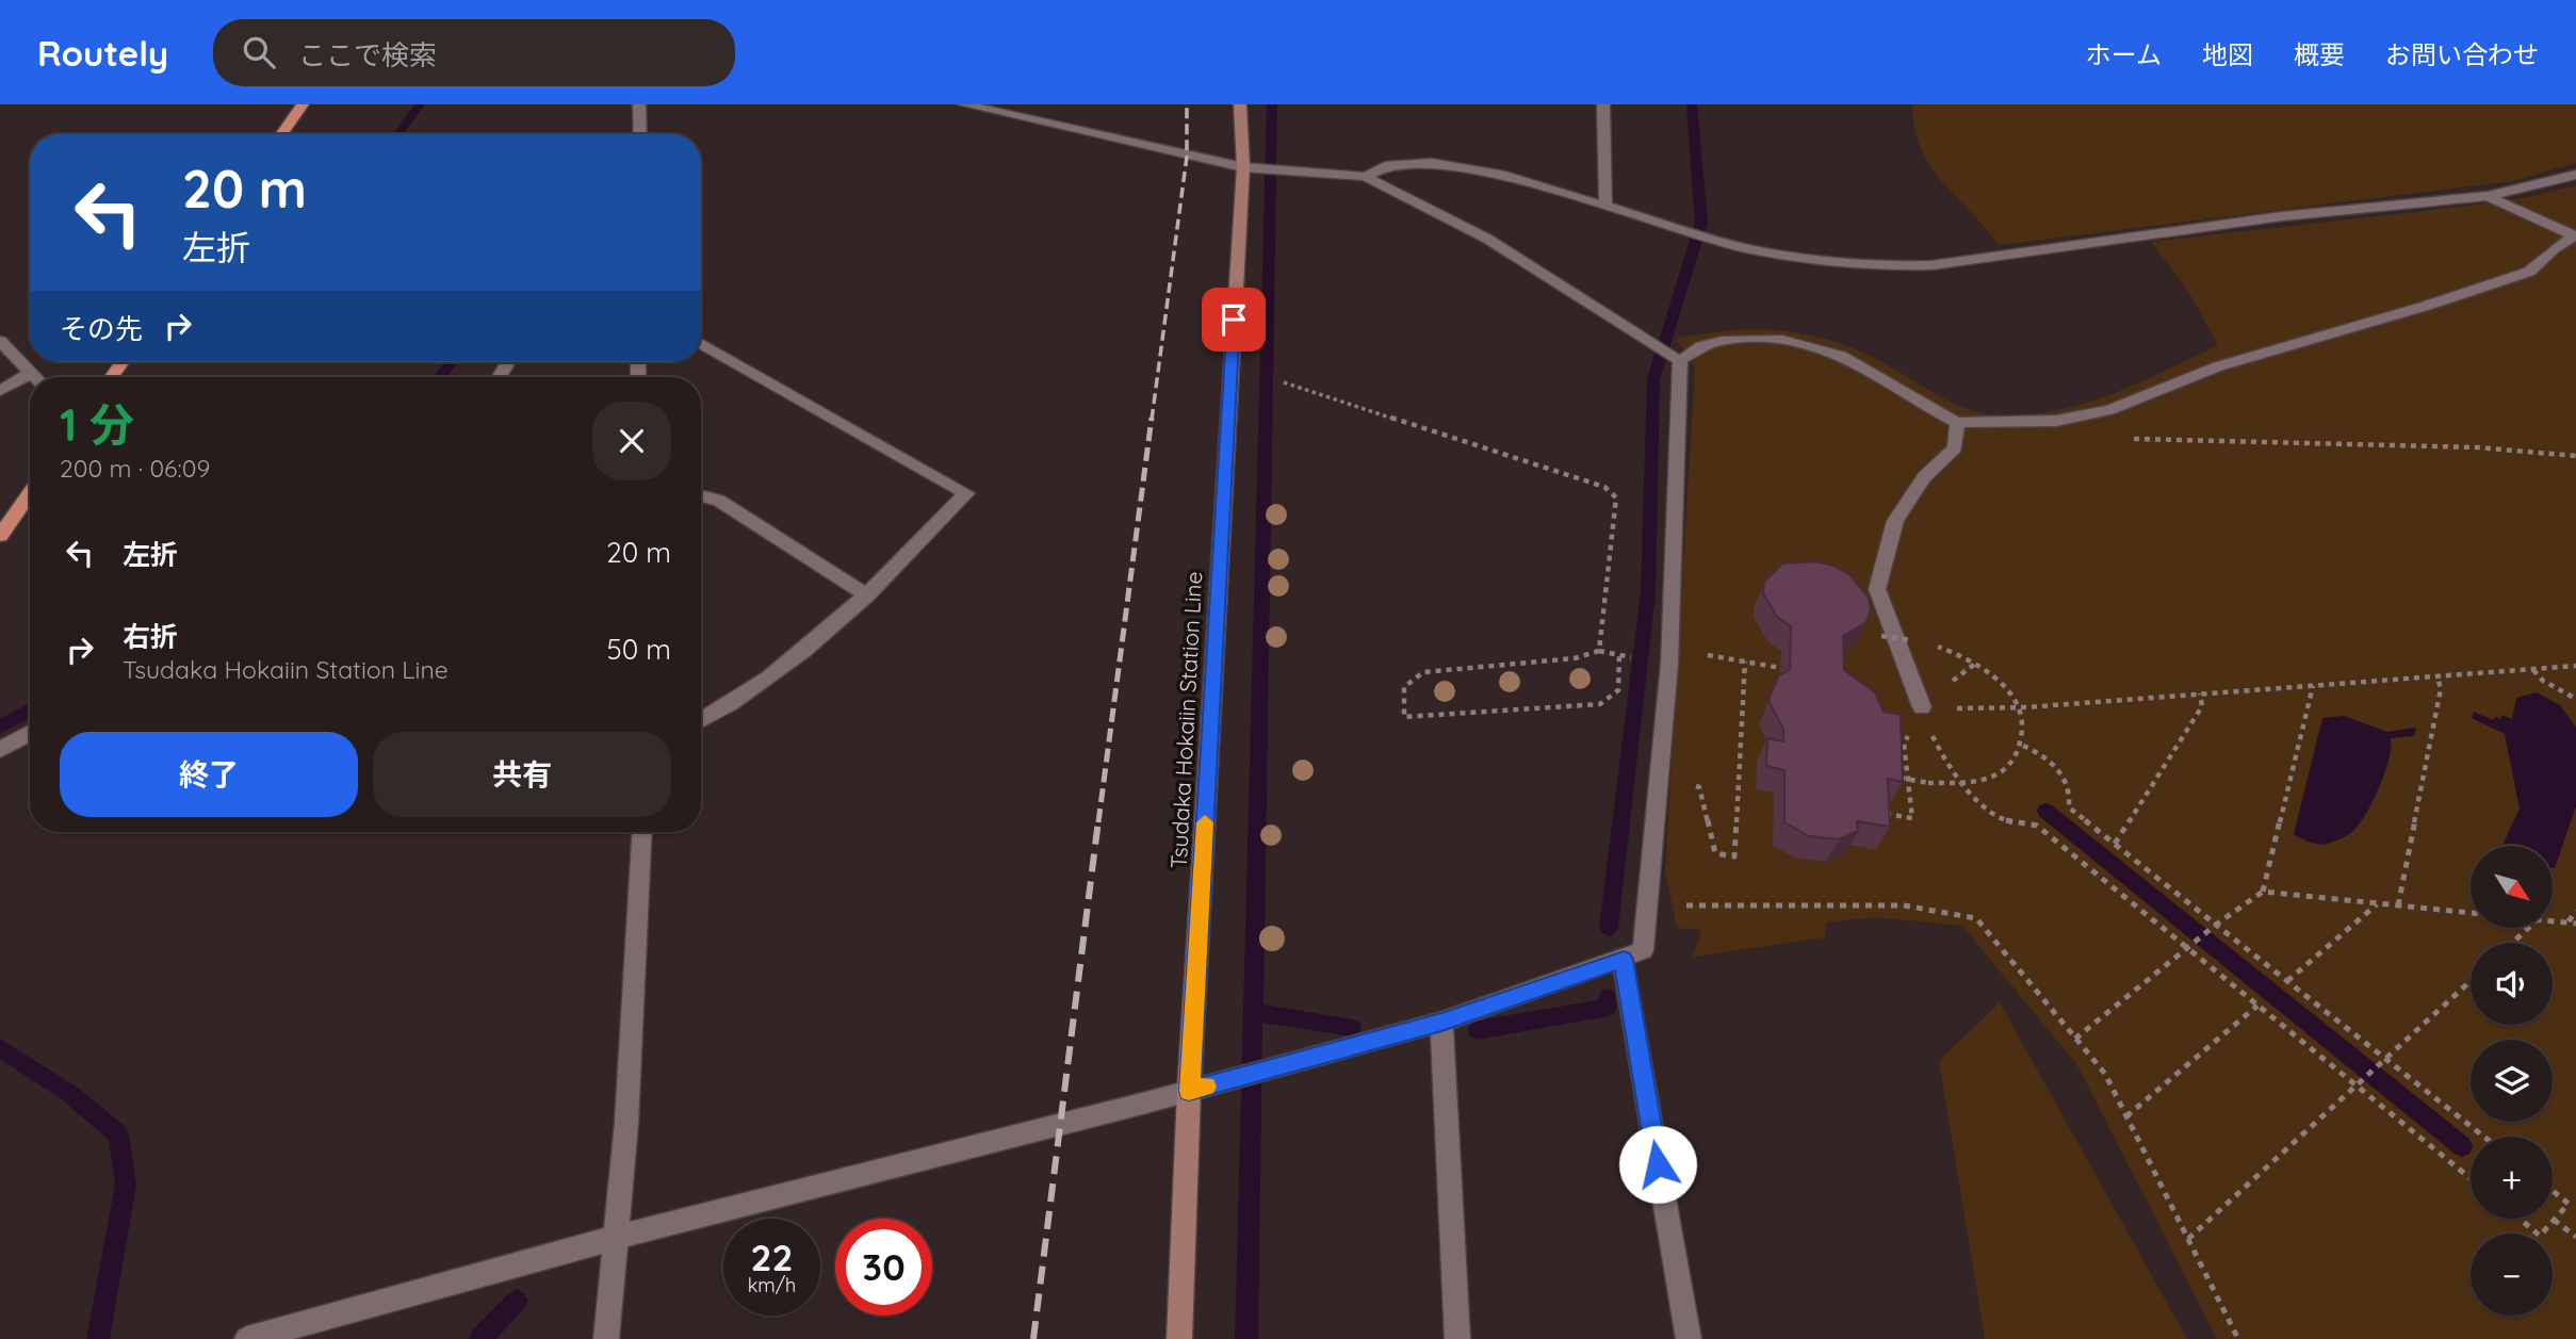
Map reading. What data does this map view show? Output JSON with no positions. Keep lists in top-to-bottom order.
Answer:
{
  "streets": {
    "main road": ["Tsudaka Hokaiin Station Line"]
  },
  "north": "bottom right",
  "page": {
    "header": "Routely",
    "search": "ここで検索",
    "nav": [
      "ホーム",
      "地図",
      "概要",
      "お問い合わせ"
    ],
    "turn": ["20 m", "左折"],
    "then": "その先",
    "heading": ["1 分", "200 m · 06:09"],
    "list": [
      {
        "name": "左折",
        "value": "20 m"
      },
      {
        "name": "右折",
        "note": "Tsudaka Hokaiin Station Line",
        "value": "50 m"
      }
    ],
    "buttons": ["終了", "共有"],
    "map_buttons": ["+", "−"],
    "speed": "22 km/h",
    "limit": "30"
  }
}
